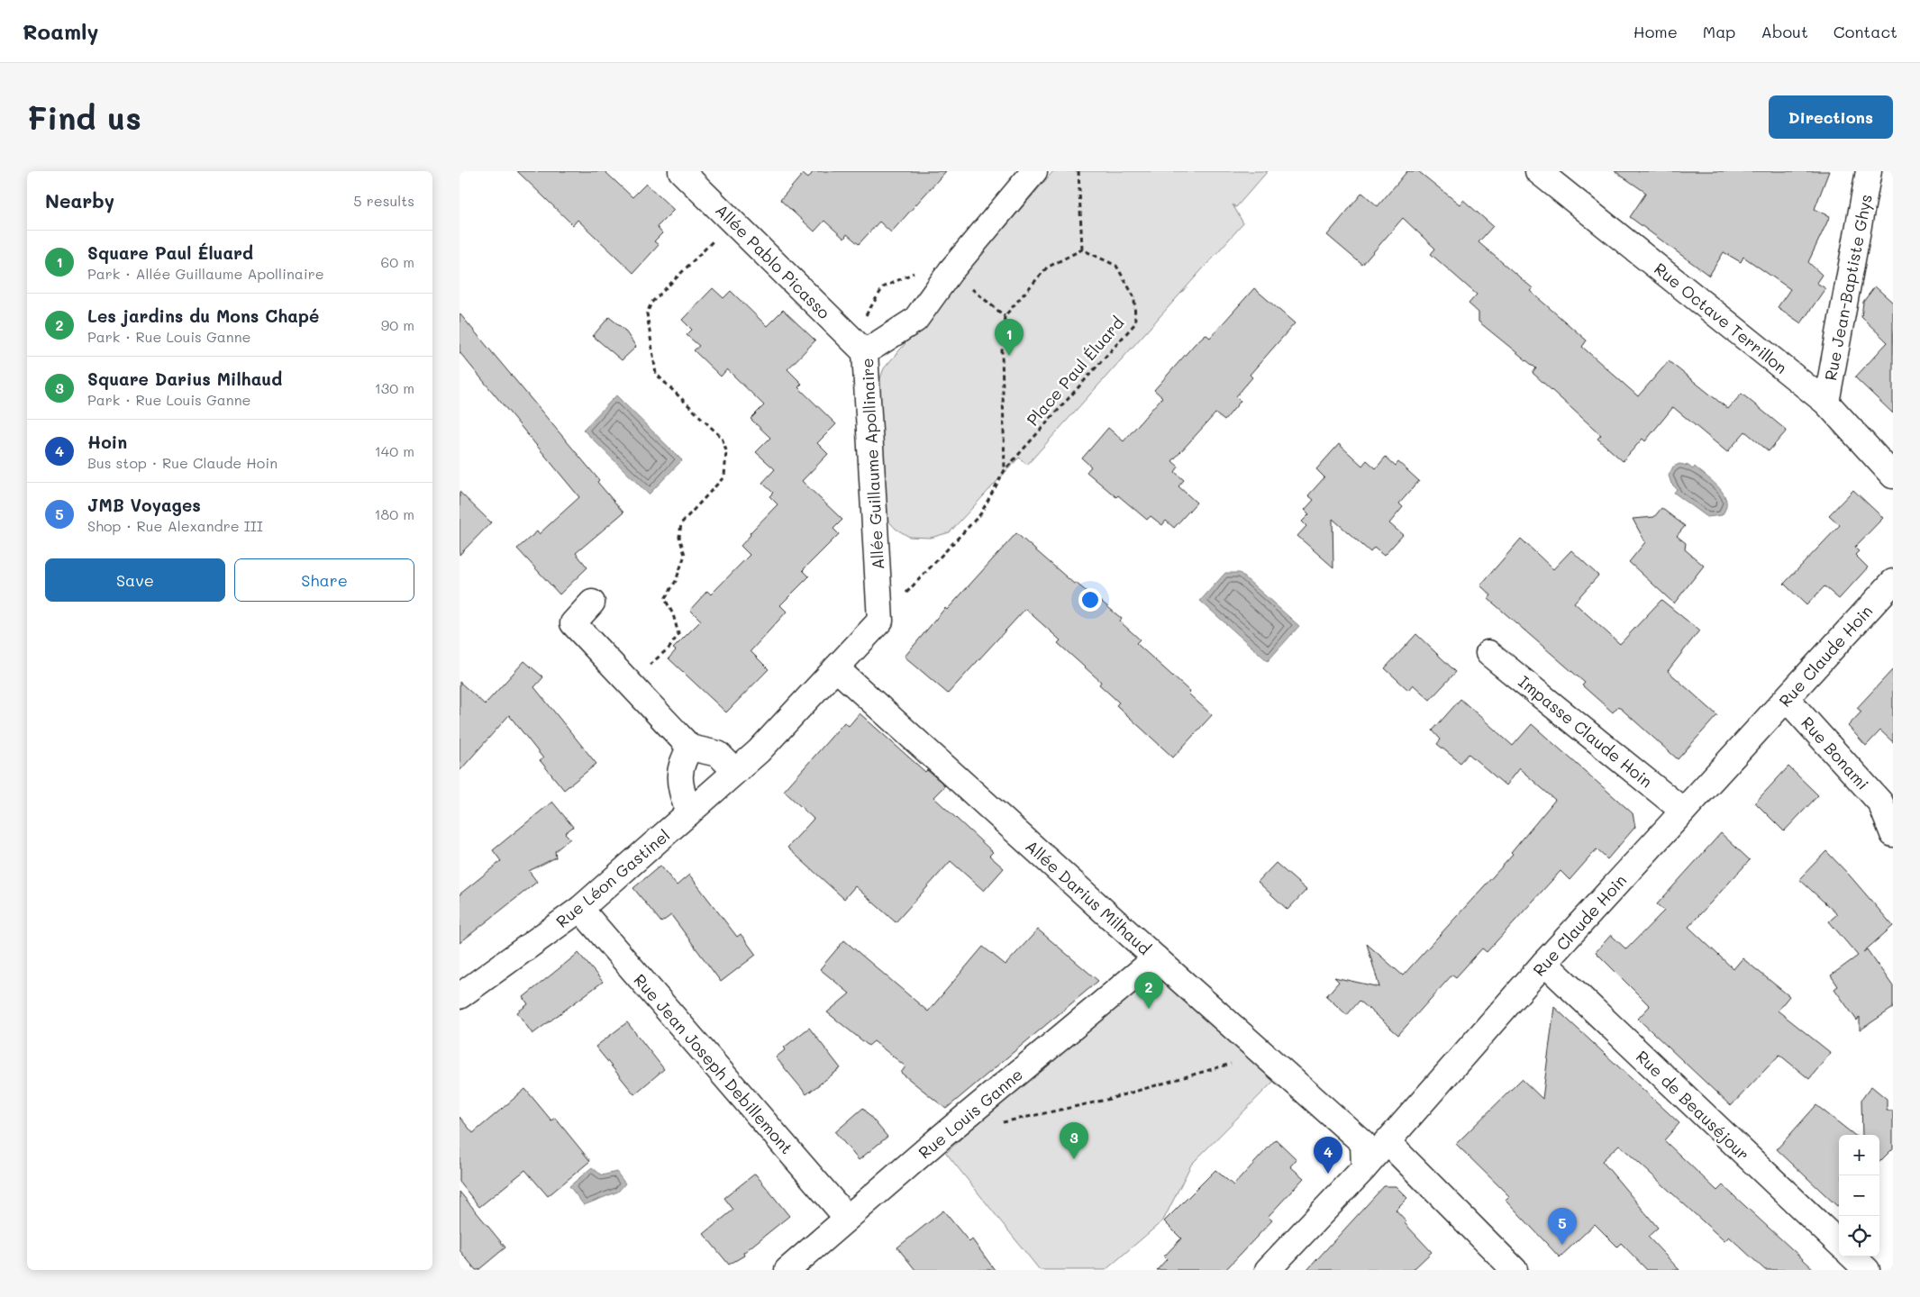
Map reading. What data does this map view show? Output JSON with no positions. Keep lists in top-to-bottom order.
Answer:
{
  "streets": {
    "street": [
      "Allée Pablo Picasso",
      "Rue Jean-Baptiste Ghys",
      "Rue Octave Terrillon",
      "Allée Guillaume Apollinaire",
      "Rue Claude Hoin",
      "Impasse Claude Hoin",
      "Rue Bonami",
      "Rue Léon Gastinel",
      "Allée Darius Milhaud",
      "Rue Jean Joseph Debillemont",
      "Rue de Beauséjour",
      "Rue Louis Ganne"
    ],
    "path": ["Place Paul Éluard"]
  },
  "crossings": [
    ["Allée Pablo Picasso", "Allée Guillaume Apollinaire"],
    ["Rue Jean-Baptiste Ghys", "Rue Octave Terrillon"],
    ["Place Paul Éluard", "Allée Guillaume Apollinaire"],
    ["Rue Claude Hoin", "Impasse Claude Hoin"],
    ["Rue Claude Hoin", "Rue Bonami"],
    ["Rue Claude Hoin", "Allée Darius Milhaud"],
    ["Rue Claude Hoin", "Rue de Beauséjour"],
    ["Rue Léon Gastinel", "Allée Darius Milhaud"],
    ["Rue Léon Gastinel", "Rue Jean Joseph Debillemont"],
    ["Allée Darius Milhaud", "Rue Louis Ganne"],
    ["Rue Jean Joseph Debillemont", "Rue Louis Ganne"]
  ],
  "page": {
    "header": "Roamly",
    "nav": [
      "Home",
      "Map",
      "About",
      "Contact"
    ],
    "buttons": [
      "Directions",
      ["Save", "Share"]
    ],
    "title": "Find us",
    "heading": ["Nearby", "5 results"],
    "list": [
      {
        "mark": "1",
        "name": "Square Paul Éluard",
        "note": "Park · Allée Guillaume Apollinaire",
        "value": "60 m"
      },
      {
        "mark": "2",
        "name": "Les jardins du Mons Chapé",
        "note": "Park · Rue Louis Ganne",
        "value": "90 m"
      },
      {
        "mark": "3",
        "name": "Square Darius Milhaud",
        "note": "Park · Rue Louis Ganne",
        "value": "130 m"
      },
      {
        "mark": "4",
        "name": "Hoin",
        "note": "Bus stop · Rue Claude Hoin",
        "value": "140 m"
      },
      {
        "mark": "5",
        "name": "JMB Voyages",
        "note": "Shop · Rue Alexandre III",
        "value": "180 m"
      }
    ],
    "pins": [
      "1",
      "2",
      "3",
      "4",
      "5"
    ],
    "map_buttons": ["+", "−"]
  }
}
